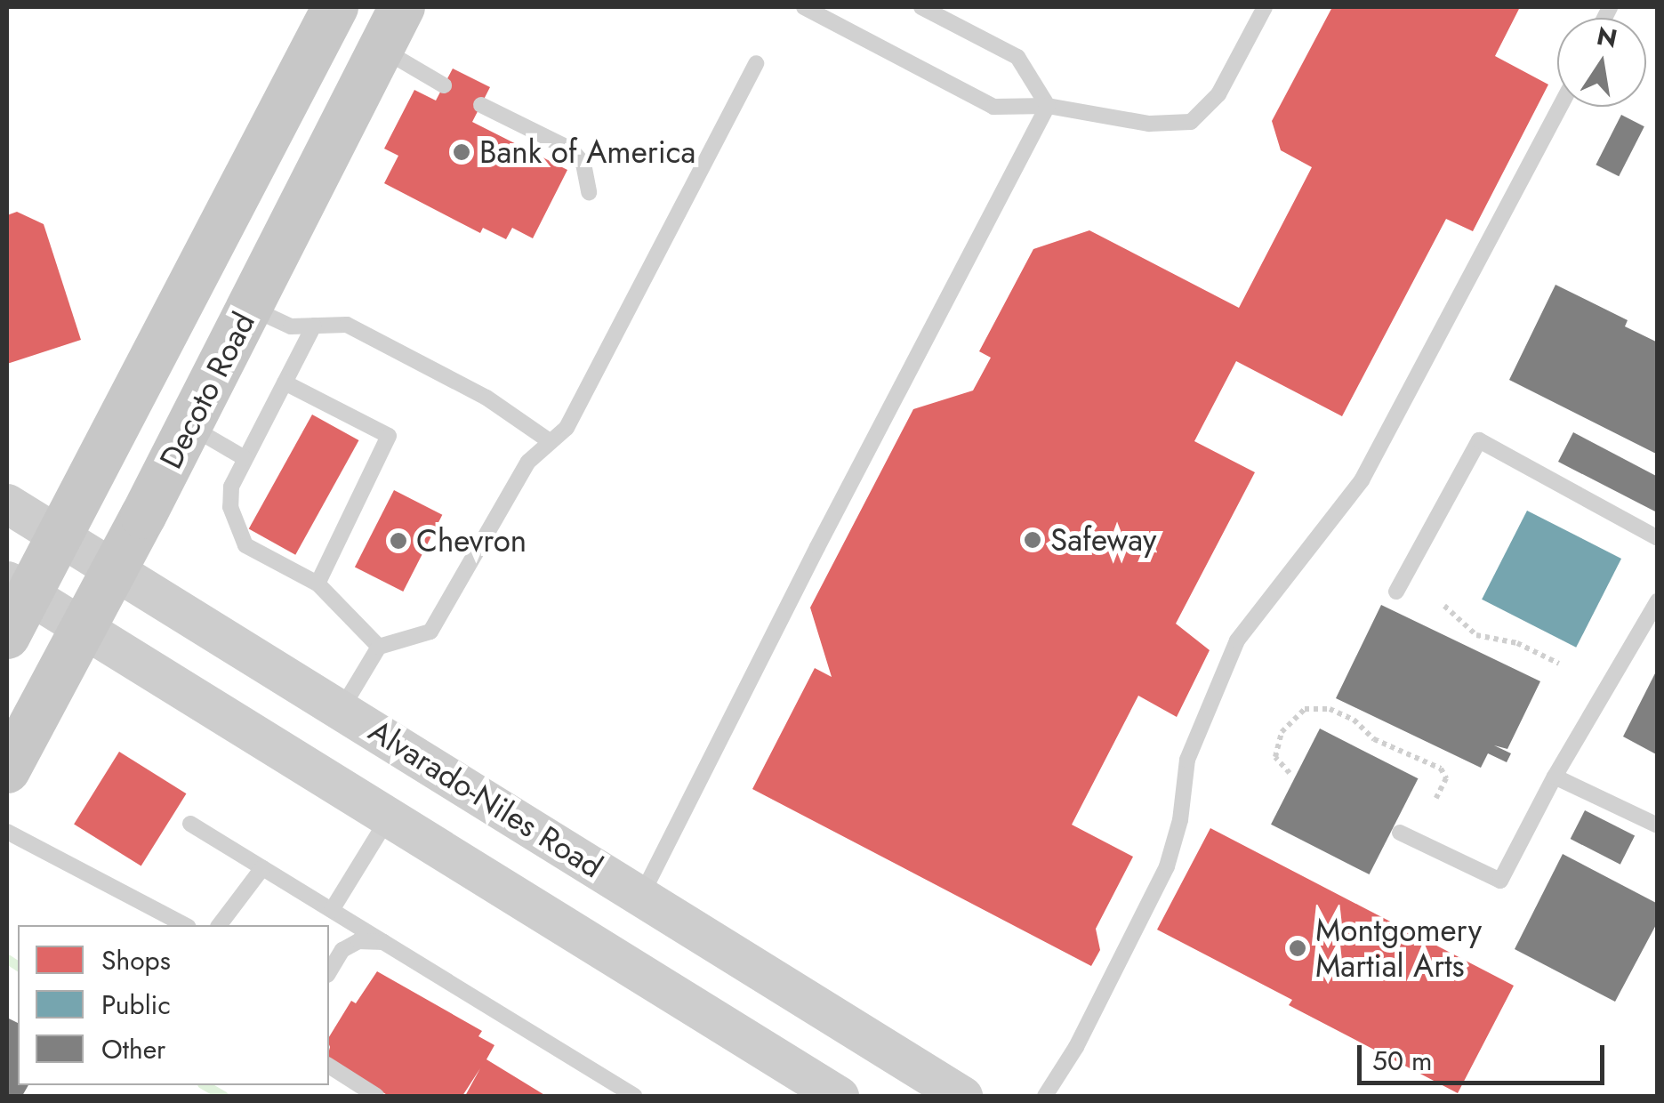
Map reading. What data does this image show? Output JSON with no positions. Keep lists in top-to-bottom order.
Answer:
{
  "streets": {
    "main road": ["Decoto Road", "Alvarado-Niles Road"]
  },
  "crossings": [
    ["Decoto Road", "Alvarado-Niles Road"]
  ],
  "places": [
    "Bank of America",
    "Safeway",
    "Chevron",
    "Montgomery Martial Arts"
  ],
  "legend": ["Shops", "Public", "Other"],
  "scale_bar": "50 m",
  "north": "top"
}
